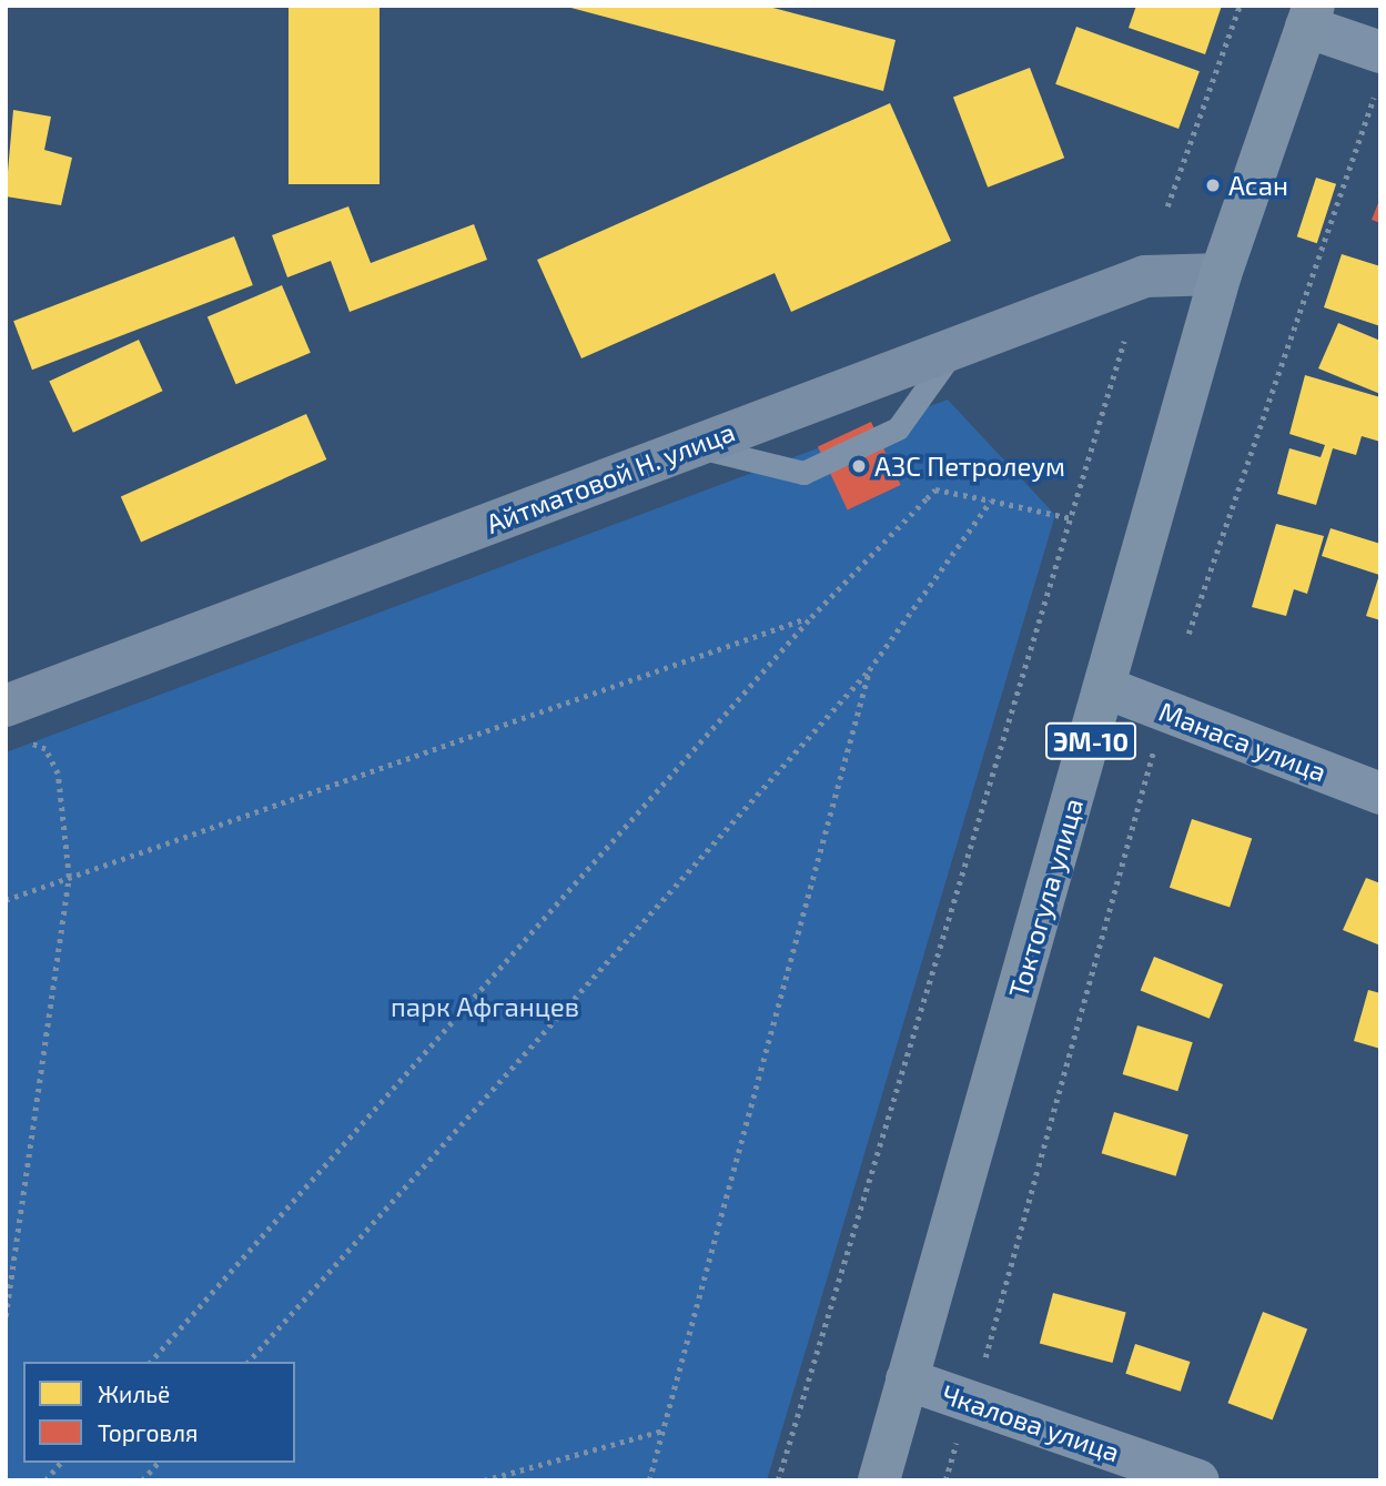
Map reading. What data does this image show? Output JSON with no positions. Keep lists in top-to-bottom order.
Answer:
{
  "streets": {
    "highway": ["ЭМ-10", "Токтогула улица"],
    "main road": ["Айтматовой Н. улица"],
    "street": ["Манаса улица", "Чкалова улица"]
  },
  "crossings": [
    ["Айтматовой Н. улица", "Токтогула улица"],
    ["Манаса улица", "Токтогула улица"],
    ["Токтогула улица", "Чкалова улица"]
  ],
  "parks": ["парк Афганцев"],
  "places": ["Асан", "АЗС Петролеум"],
  "legend": ["Жильё", "Торговля"]
}
